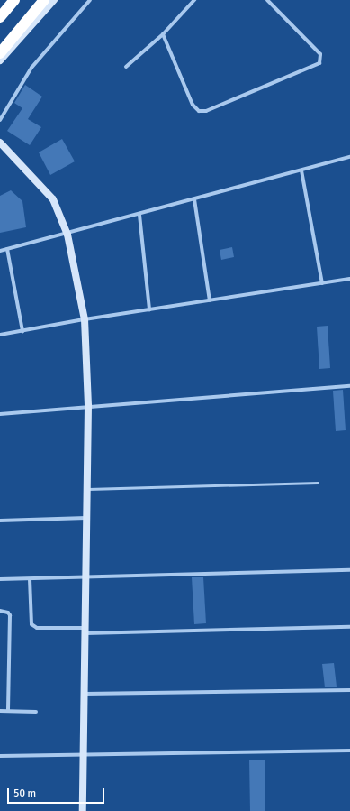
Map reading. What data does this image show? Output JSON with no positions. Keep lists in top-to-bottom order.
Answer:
{
  "scale_bar": "50 m"
}
